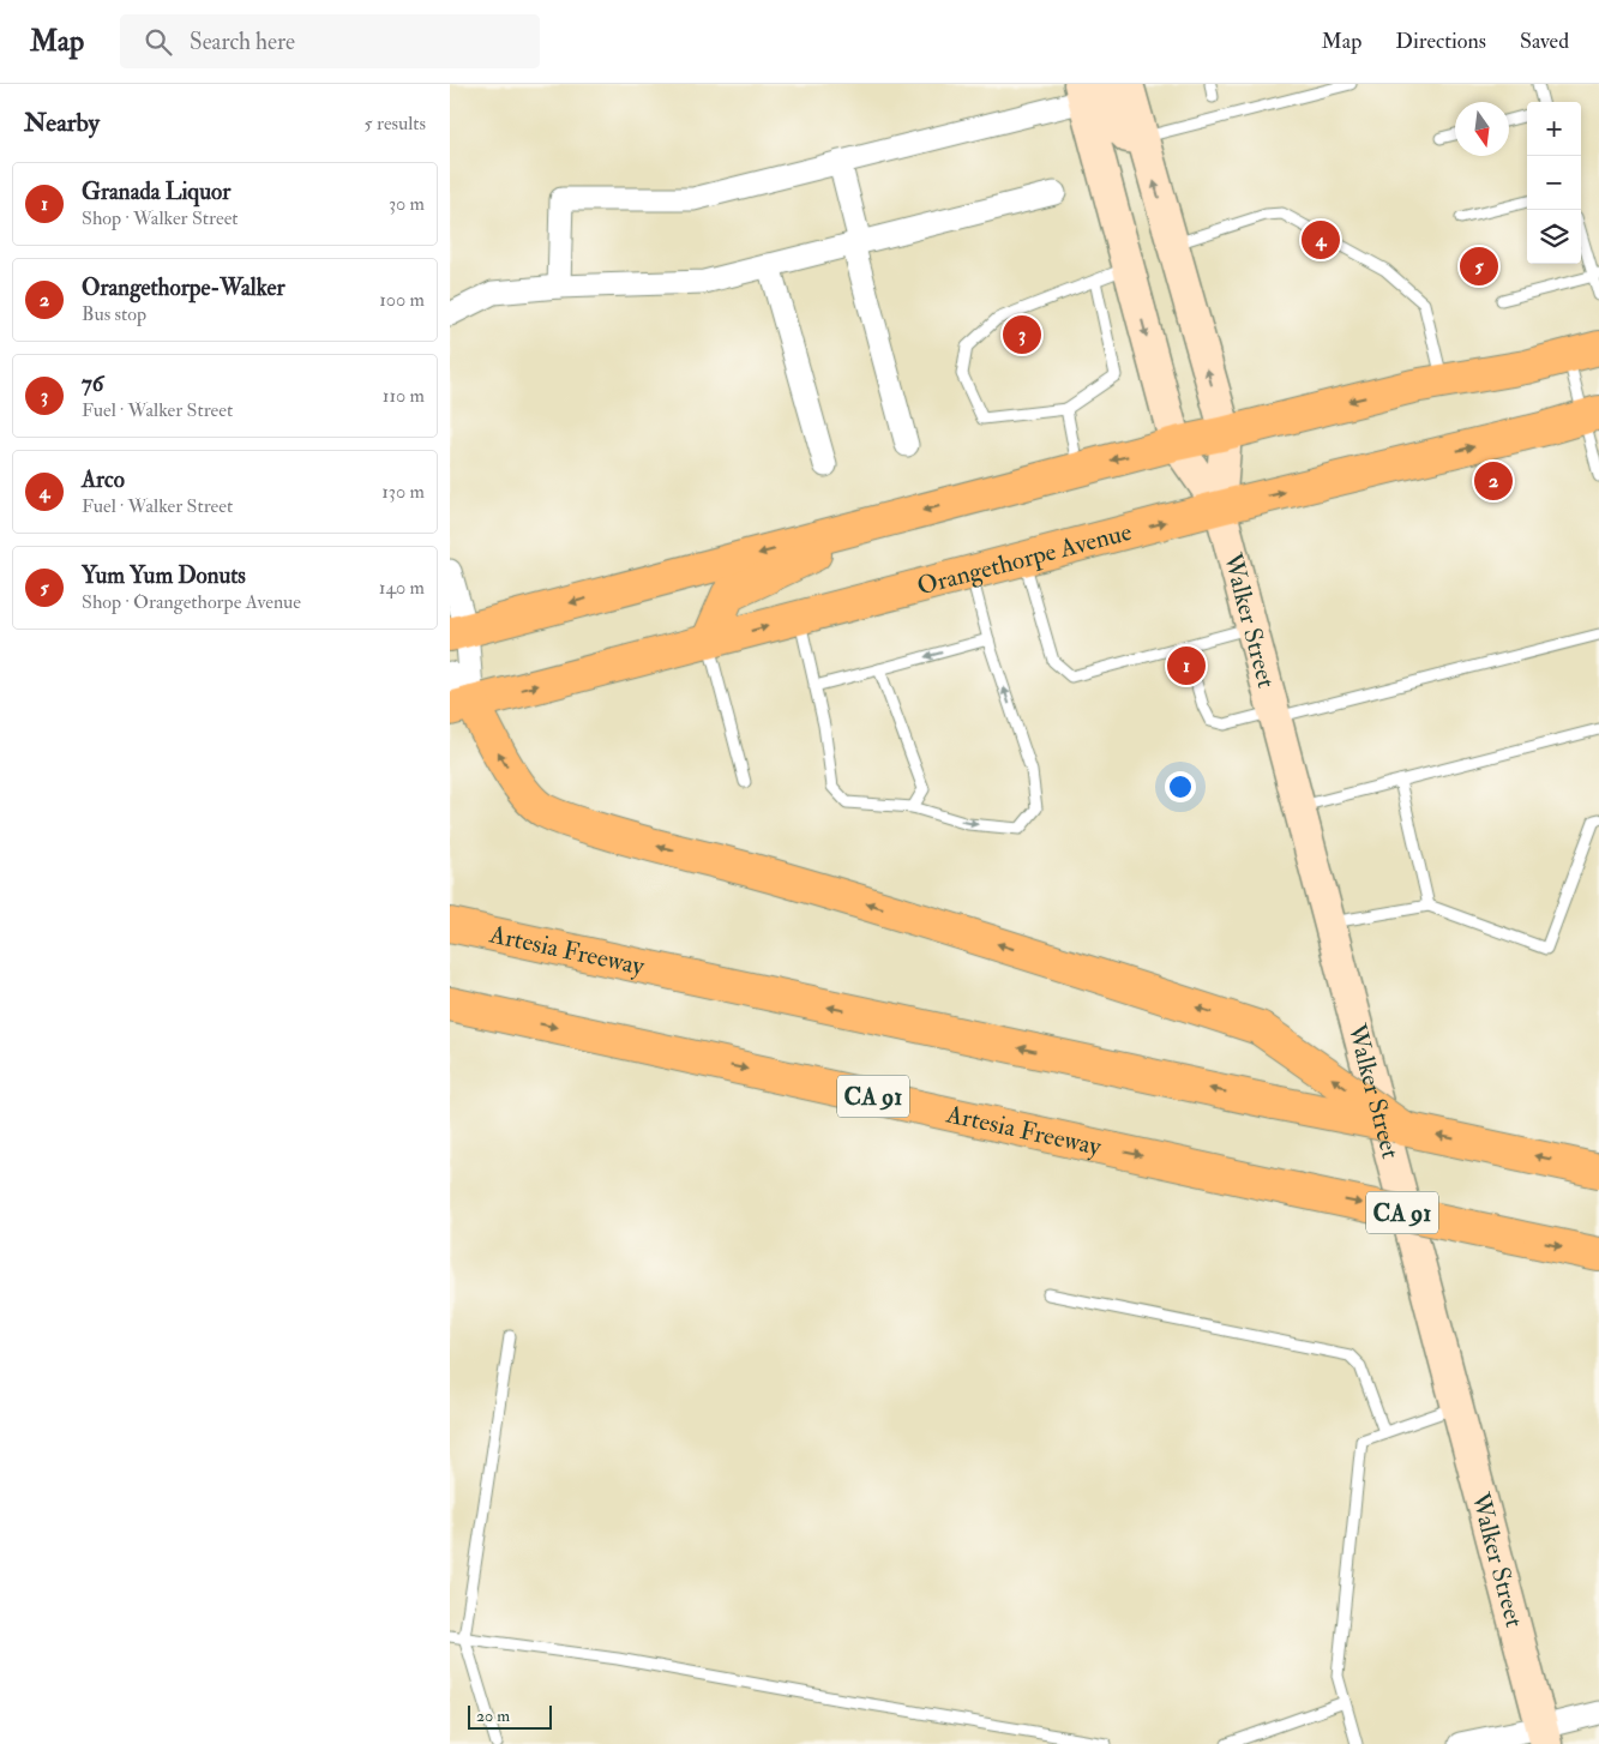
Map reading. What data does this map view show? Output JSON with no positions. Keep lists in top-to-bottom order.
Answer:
{
  "streets": {
    "main road": [
      "Orangethorpe Avenue",
      "Walker Street",
      "Artesia Freeway",
      "CA 91"
    ]
  },
  "crossings": [
    ["Orangethorpe Avenue", "Walker Street"]
  ],
  "scale_bar": "20 m",
  "north": "bottom",
  "page": {
    "header": "Map",
    "search": "Search here",
    "nav": ["Map", "Directions", "Saved"],
    "heading": ["Nearby", "5 results"],
    "map_buttons": ["+", "−"],
    "list": [
      {
        "mark": "1",
        "name": "Granada Liquor",
        "note": "Shop · Walker Street",
        "value": "30 m"
      },
      {
        "mark": "2",
        "name": "Orangethorpe-Walker",
        "note": "Bus stop",
        "value": "100 m"
      },
      {
        "mark": "3",
        "name": "76",
        "note": "Fuel · Walker Street",
        "value": "110 m"
      },
      {
        "mark": "4",
        "name": "Arco",
        "note": "Fuel · Walker Street",
        "value": "130 m"
      },
      {
        "mark": "5",
        "name": "Yum Yum Donuts",
        "note": "Shop · Orangethorpe Avenue",
        "value": "140 m"
      }
    ],
    "pins": [
      "4",
      "5",
      "3",
      "2",
      "1"
    ],
    "scale": "20 m"
  }
}
